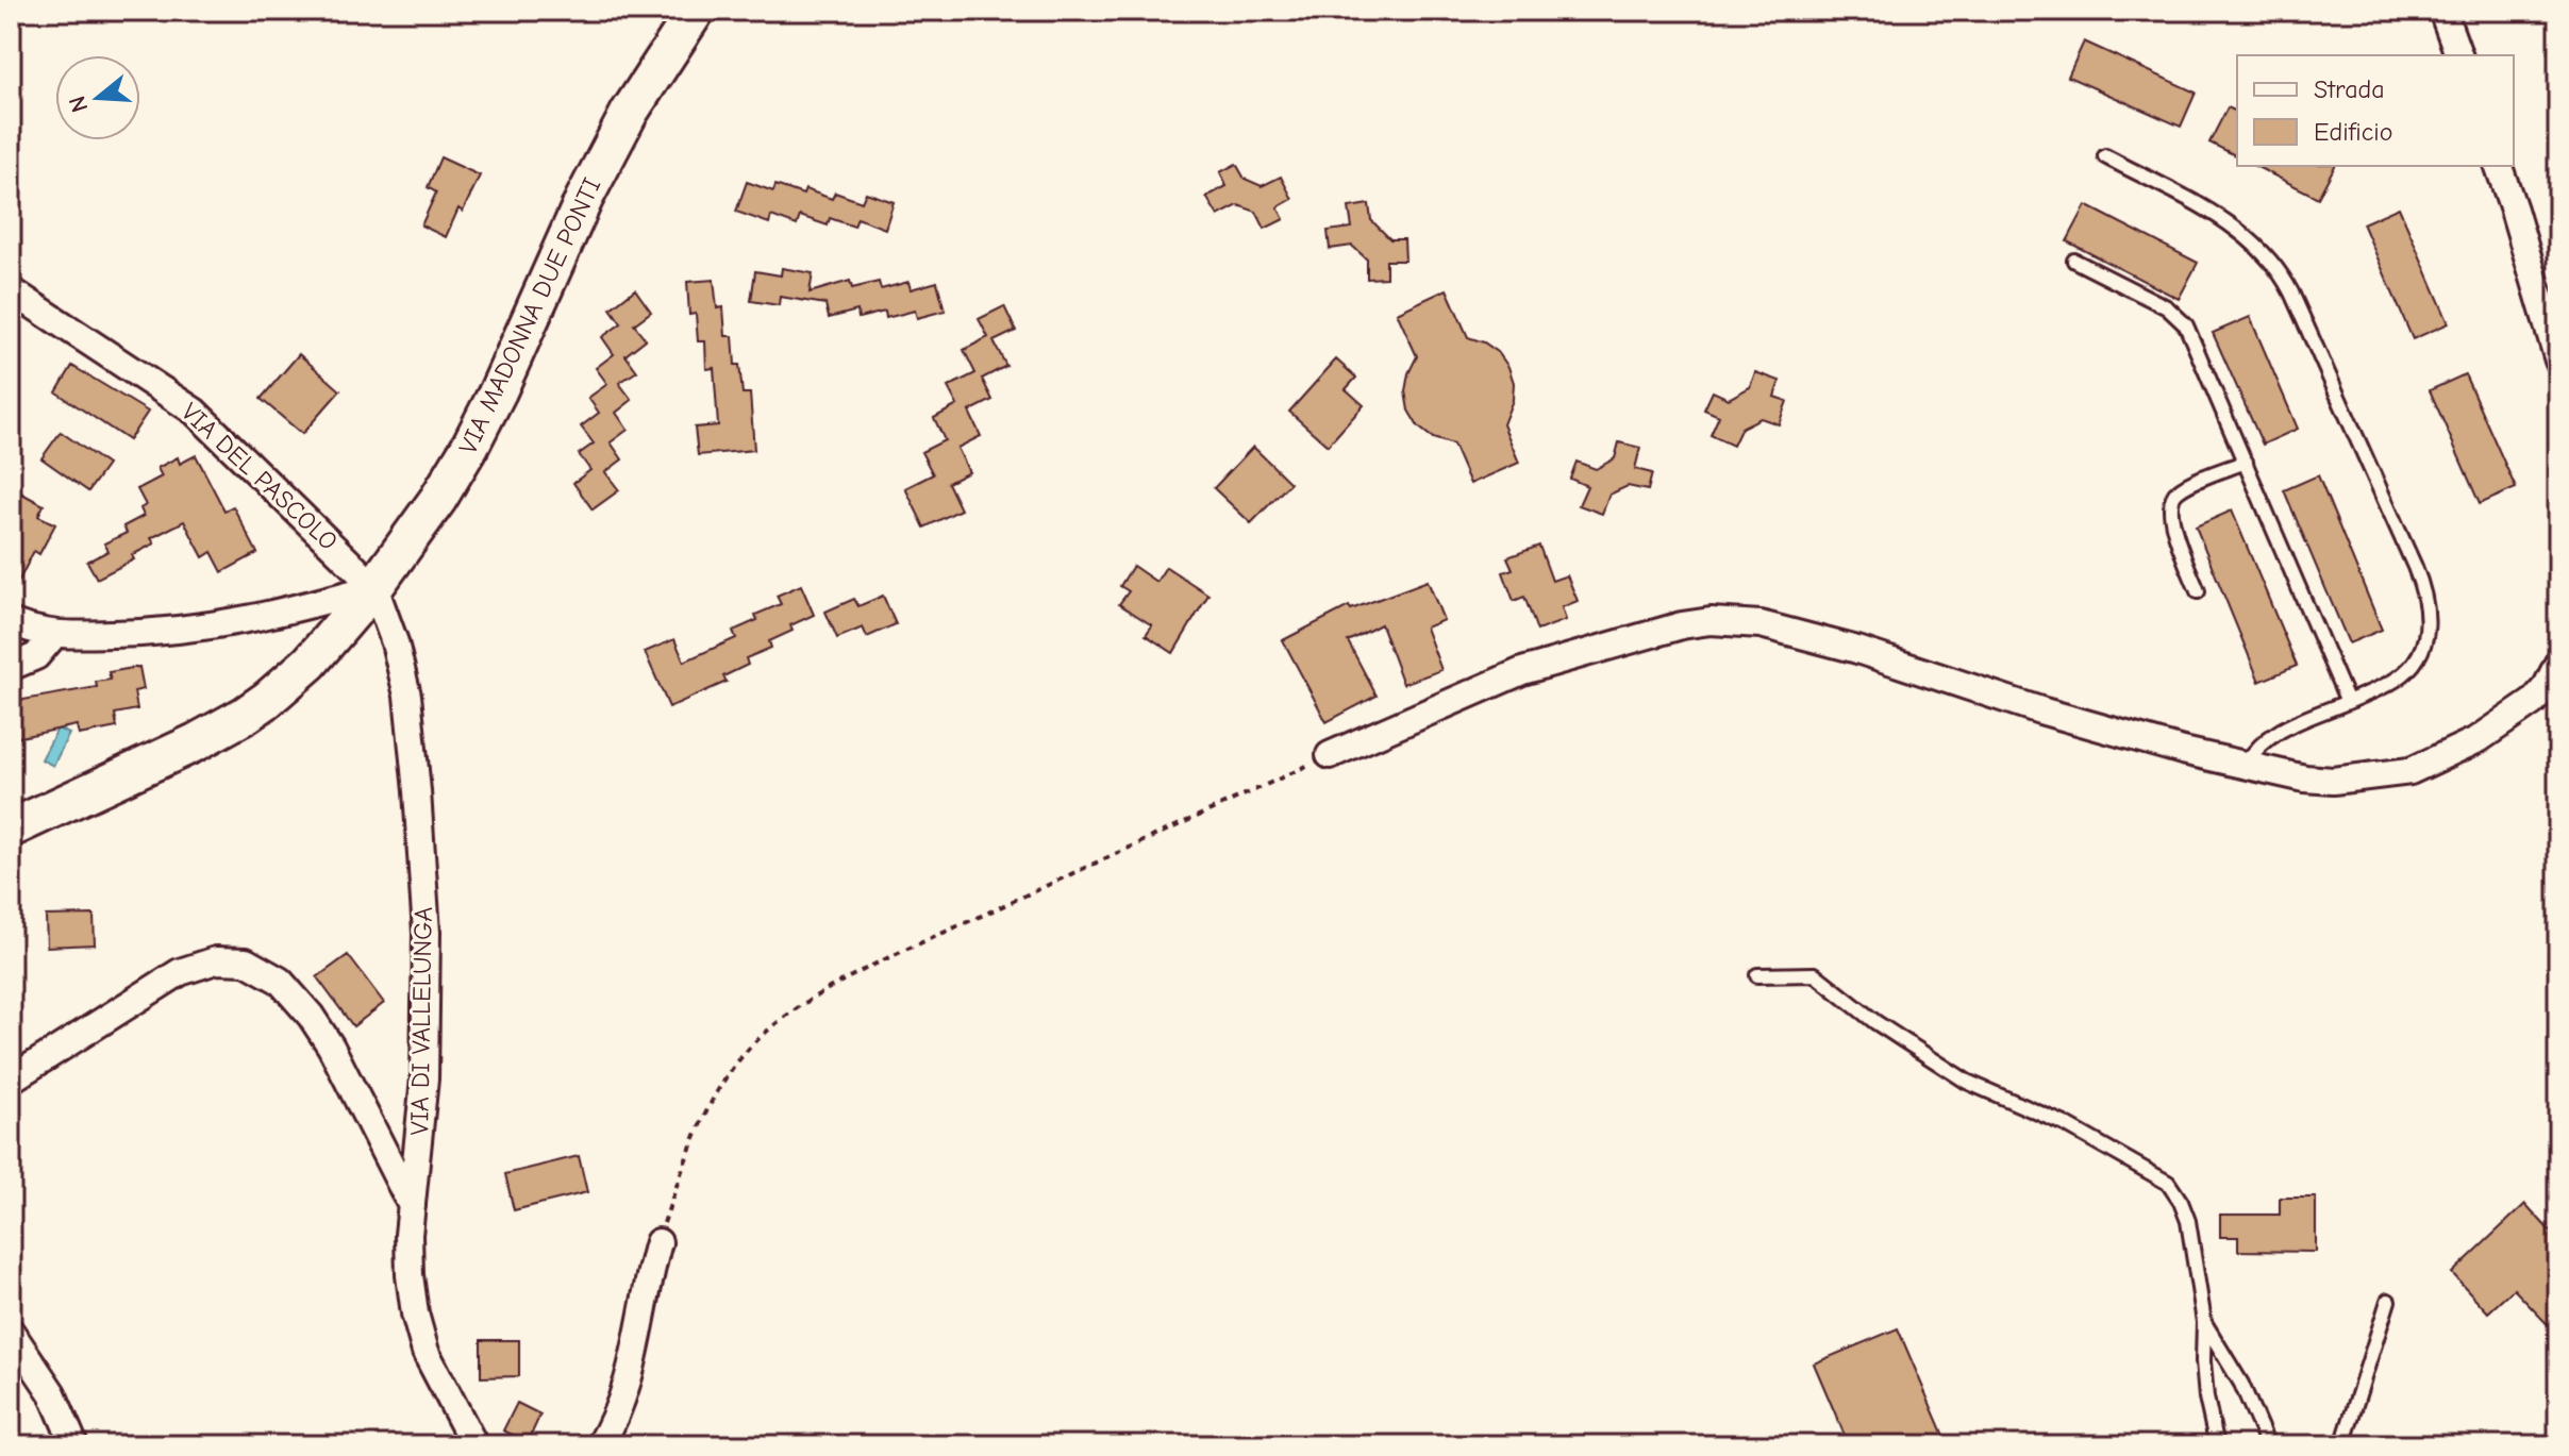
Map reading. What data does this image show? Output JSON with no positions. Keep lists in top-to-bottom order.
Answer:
{
  "streets": {
    "main road": ["VIA MADONNA DUE PONTI"],
    "street": ["VIA DEL PASCOLO", "VIA DI VALLELUNGA"]
  },
  "crossings": [
    ["VIA MADONNA DUE PONTI", "VIA DEL PASCOLO"],
    ["VIA MADONNA DUE PONTI", "VIA DI VALLELUNGA"],
    ["VIA DEL PASCOLO", "VIA DI VALLELUNGA"]
  ],
  "legend": ["Strada", "Edificio"],
  "north": "left"
}
